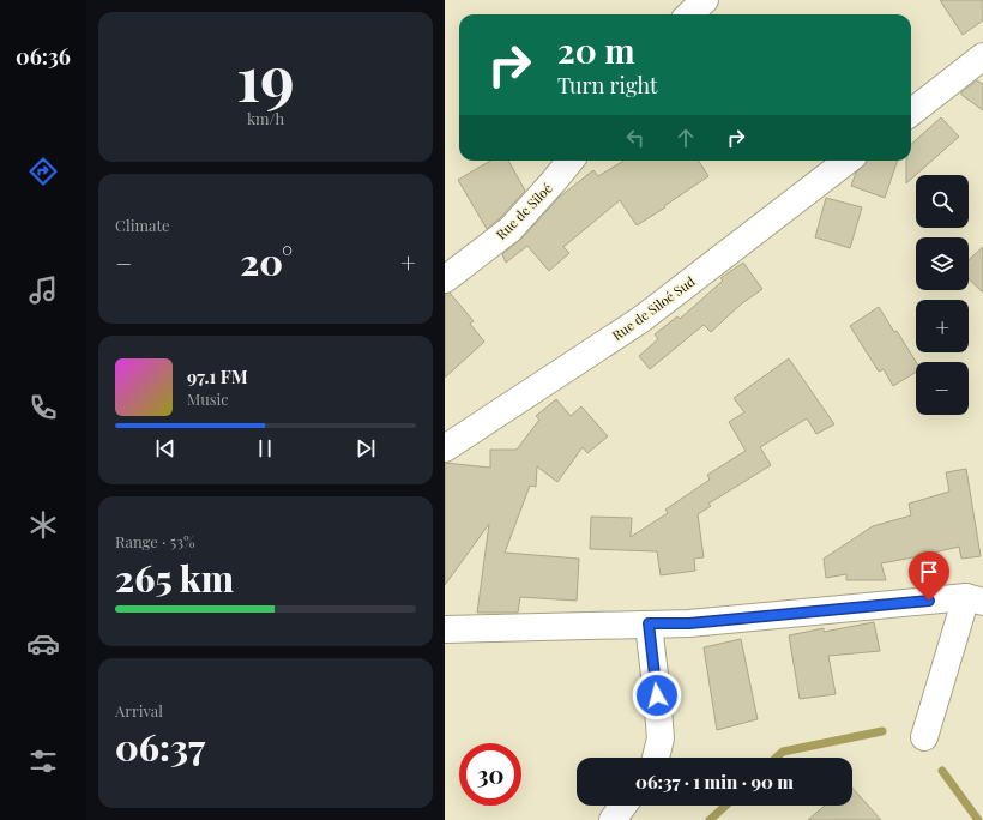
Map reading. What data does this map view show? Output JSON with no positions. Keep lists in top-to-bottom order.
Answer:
{
  "streets": {
    "street": ["Rue de Siloé", "Rue de Siloé Sud"]
  },
  "page": {
    "tabs": "06:36",
    "tile": [
      ["19", "km/h"],
      "Climate",
      ["Range · 53%", "265 km"],
      ["Arrival", "06:37"]
    ],
    "turn": ["20 m", "Turn right"],
    "map_buttons": ["+", "−"],
    "heat": ["−", "20°", "+"],
    "song": ["97.1 FM", "Music"],
    "limit": "30",
    "trip": "06:37 · 1 min · 90 m"
  }
}
